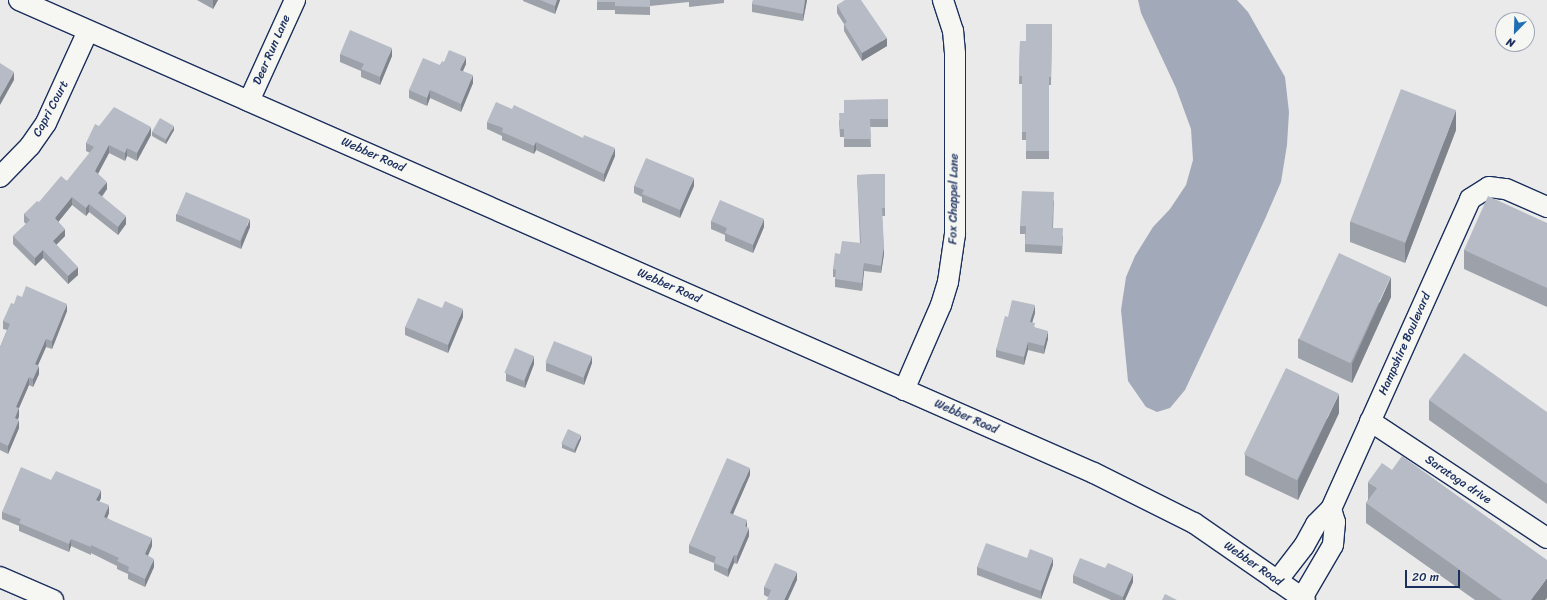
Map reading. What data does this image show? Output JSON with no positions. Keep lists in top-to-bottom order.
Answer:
{
  "streets": {
    "street": [
      "Deer Run Lane",
      "Capri Court",
      "Webber Road",
      "Fox Chappel Lane",
      "Hampshire Boulevard",
      "Saratoga drive"
    ]
  },
  "crossings": [
    ["Deer Run Lane", "Webber Road"],
    ["Capri Court", "Webber Road"],
    ["Webber Road", "Fox Chappel Lane"],
    ["Webber Road", "Hampshire Boulevard"],
    ["Hampshire Boulevard", "Saratoga drive"]
  ],
  "scale_bar": "20 m",
  "north": "bottom left"
}
